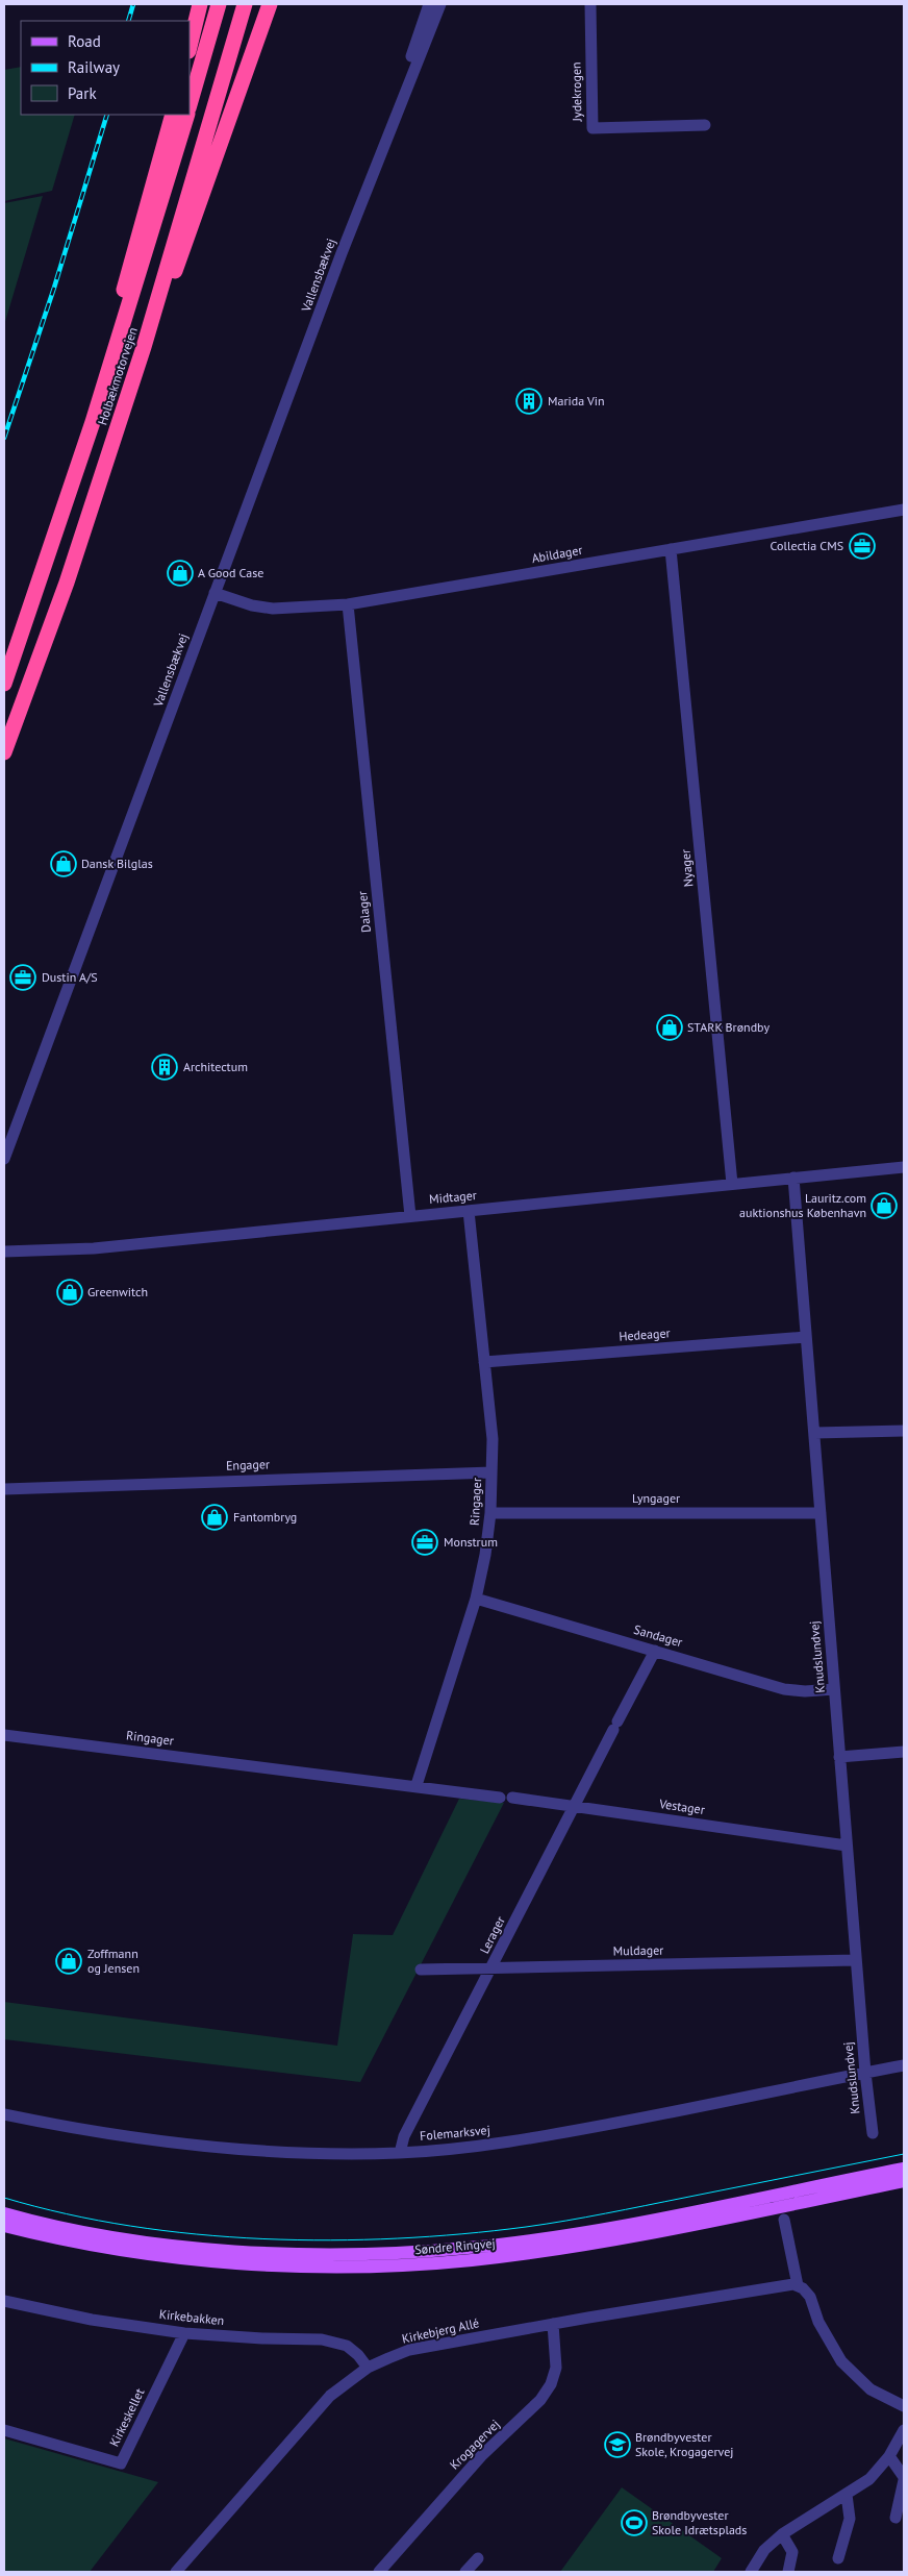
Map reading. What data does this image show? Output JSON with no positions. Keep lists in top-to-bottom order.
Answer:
{
  "streets": {
    "highway": ["Holbækmotorvejen"],
    "main road": ["Søndre Ringvej"],
    "street": [
      "Jydekrogen",
      "Vallensbækvej",
      "Abildager",
      "Nyager",
      "Dalager",
      "Midtager",
      "Hedeager",
      "Engager",
      "Lyngager",
      "Ringager",
      "Sandager",
      "Knudslundvej",
      "Vestager",
      "Lerager",
      "Muldager",
      "Folemarksvej",
      "Kirkebakken",
      "Kirkebjerg Allé",
      "Kirkeskellet",
      "Krogagervej"
    ]
  },
  "crossings": [
    ["Vallensbækvej", "Abildager"],
    ["Abildager", "Nyager"],
    ["Abildager", "Dalager"],
    ["Nyager", "Midtager"],
    ["Dalager", "Midtager"],
    ["Midtager", "Ringager"],
    ["Midtager", "Knudslundvej"],
    ["Hedeager", "Ringager"],
    ["Hedeager", "Knudslundvej"],
    ["Engager", "Ringager"],
    ["Lyngager", "Ringager"],
    ["Lyngager", "Knudslundvej"],
    ["Ringager", "Sandager"],
    ["Sandager", "Knudslundvej"],
    ["Sandager", "Lerager"],
    ["Knudslundvej", "Vestager"],
    ["Knudslundvej", "Muldager"],
    ["Knudslundvej", "Folemarksvej"],
    ["Vestager", "Lerager"],
    ["Lerager", "Muldager"],
    ["Lerager", "Folemarksvej"],
    ["Kirkebakken", "Kirkebjerg Allé"],
    ["Kirkebakken", "Kirkeskellet"],
    ["Kirkebjerg Allé", "Krogagervej"]
  ],
  "places": {
    "building": ["Marida Vin", "Architectum"],
    "office": ["Collectia CMS", "Dustin A/S", "Monstrum"],
    "shop": [
      "A Good Case",
      "Dansk Bilglas",
      "STARK Brøndby",
      "Lauritz.com auktionshus København",
      "Greenwitch",
      "Fantombryg",
      "Zoffmann og Jensen"
    ],
    "school or university": ["Brøndbyvester Skole, Krogagervej"],
    "sports": ["Brøndbyvester Skole Idrætsplads"]
  },
  "legend": ["Road", "Railway", "Park"]
}
